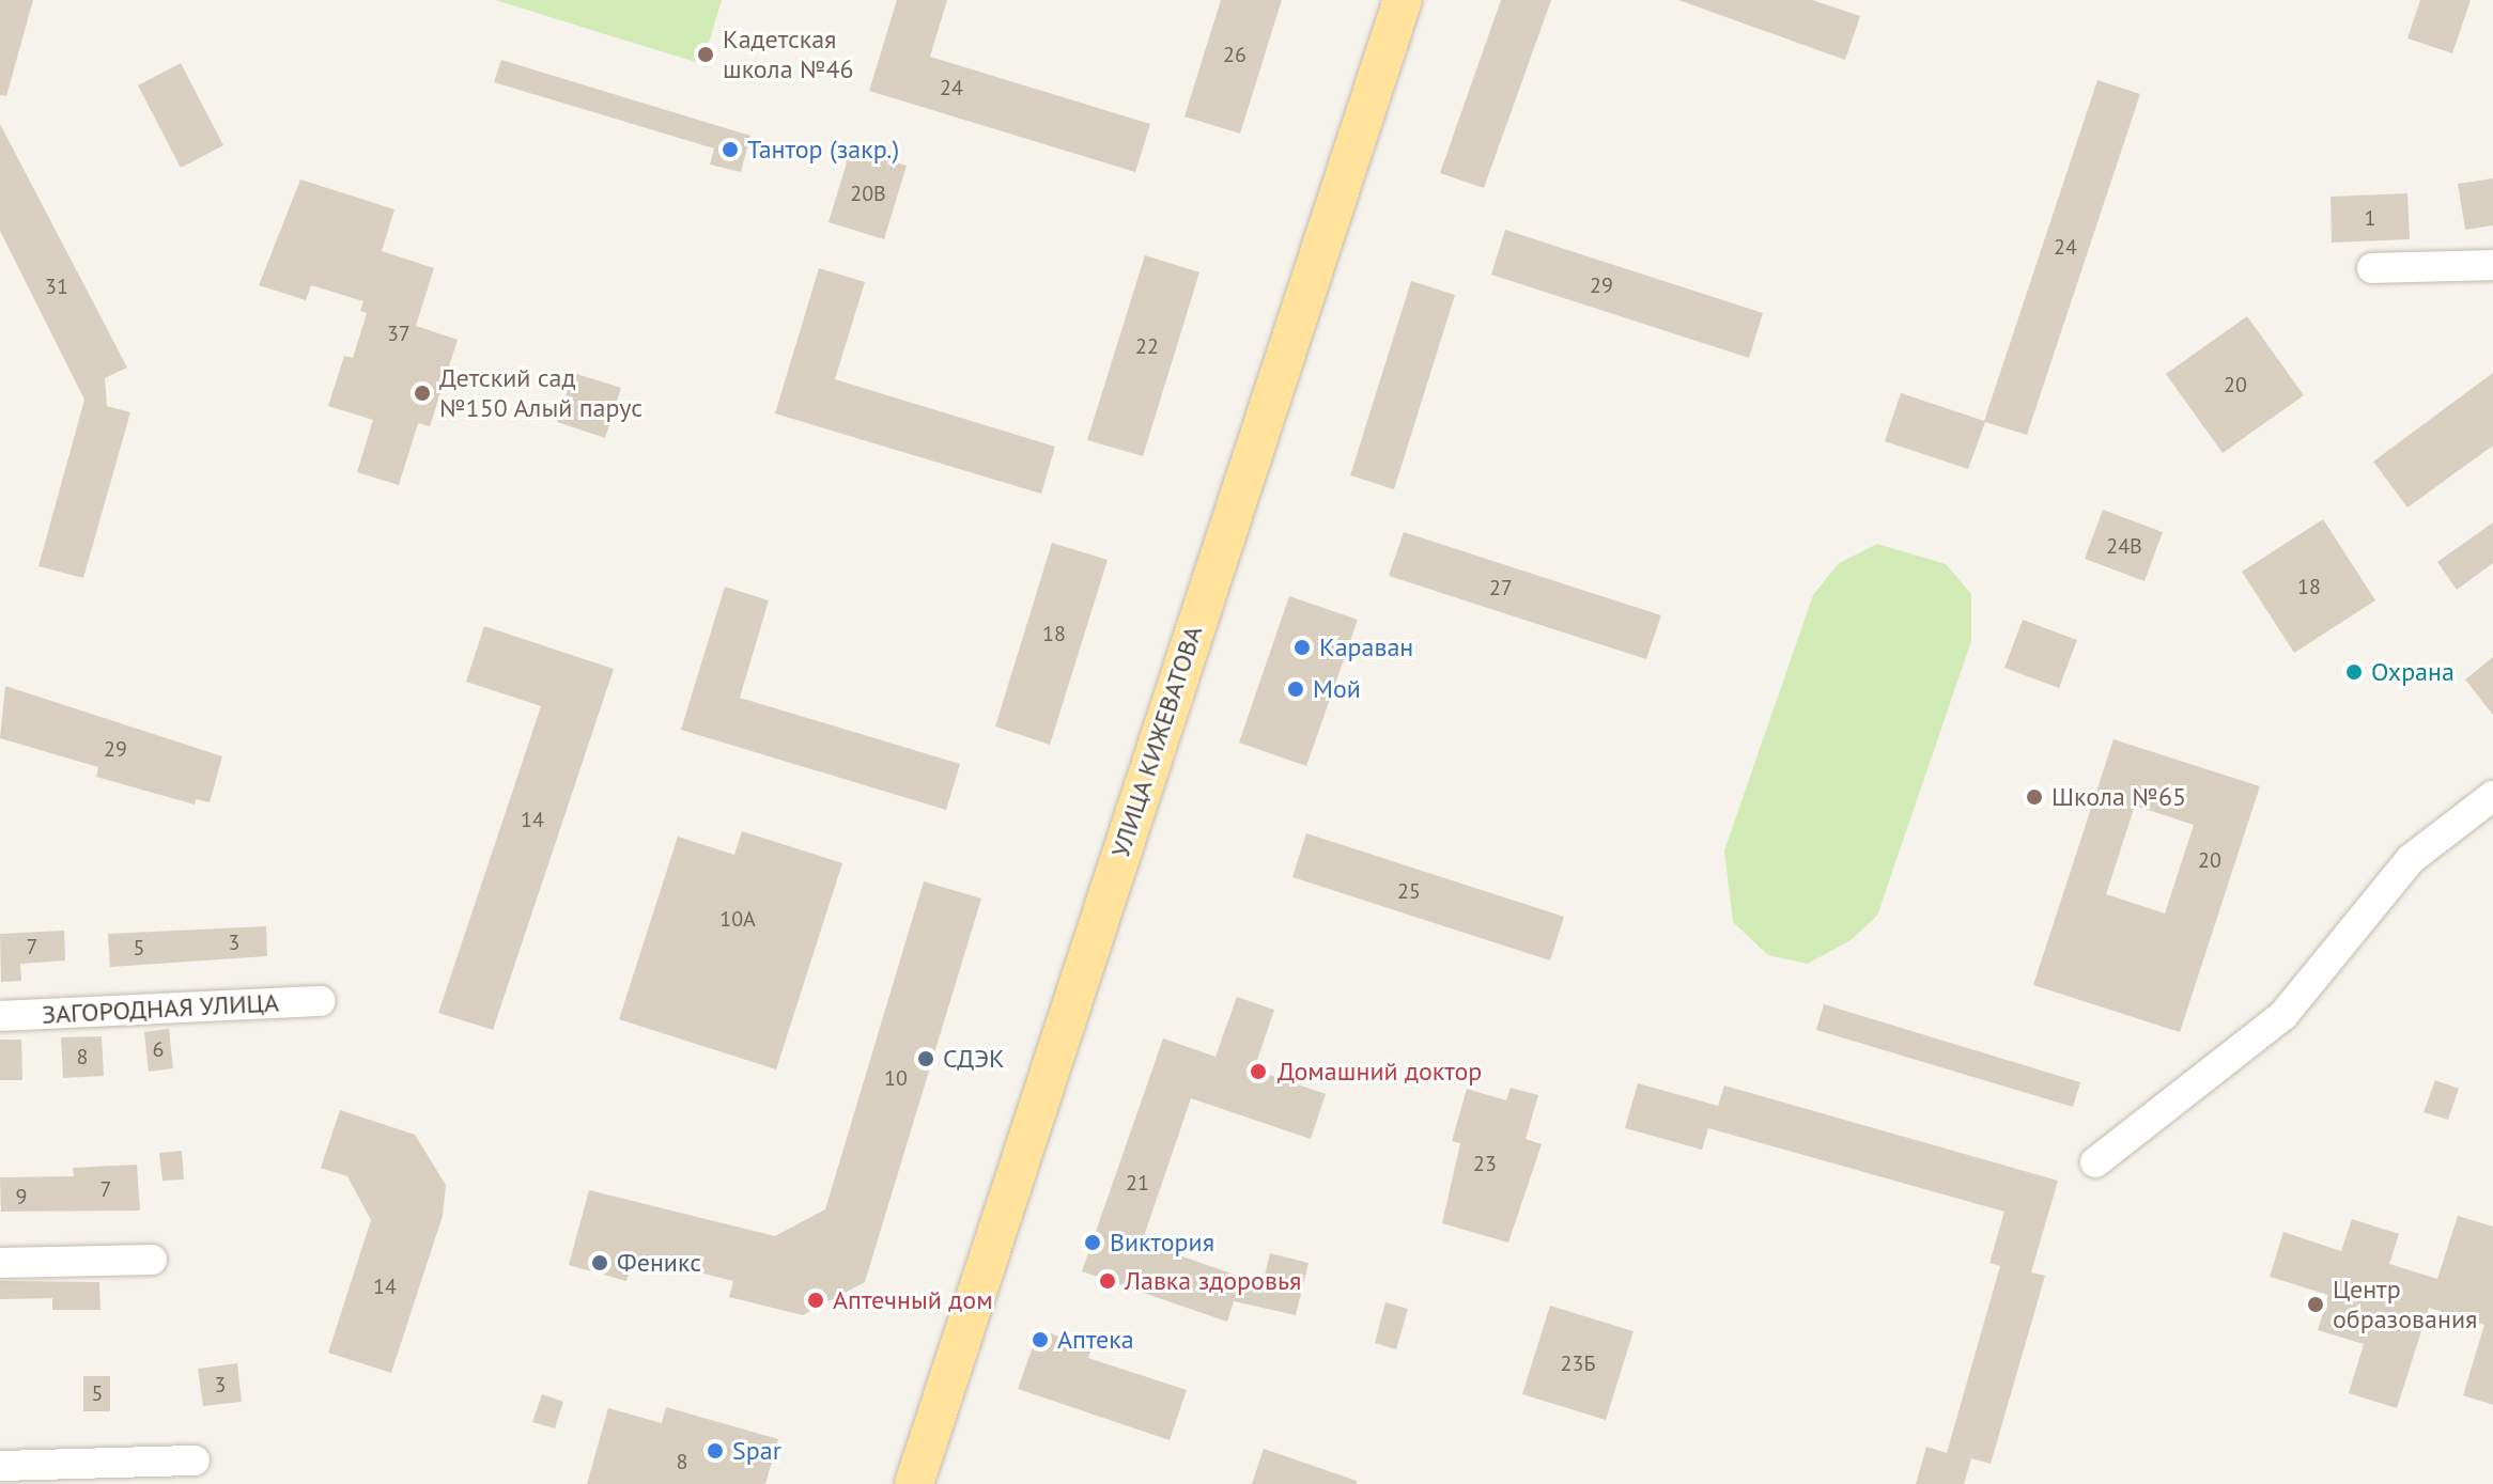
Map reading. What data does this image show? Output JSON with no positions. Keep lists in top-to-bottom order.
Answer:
{
  "streets": {
    "main road": ["УЛИЦА КИЖЕВАТОВА"],
    "street": ["ЗАГОРОДНАЯ УЛИЦА"]
  },
  "places": [
    "Кадетская школа №46",
    "Тантор (закр.)",
    "Детский сад №150 Алый парус",
    "Караван",
    "Охрана",
    "Мой",
    "Школа №65",
    "СДЭК",
    "Домашний доктор",
    "Виктория",
    "Феникс",
    "Лавка здоровья",
    "Аптечный дом",
    "Центр образования",
    "Аптека",
    "Spar"
  ],
  "house_numbers": [
    "26",
    "24",
    "20В",
    "1",
    "24",
    "29",
    "31",
    "37",
    "22",
    "20",
    "24В",
    "18",
    "27",
    "18",
    "29",
    "14",
    "20",
    "25",
    "10А",
    "3",
    "7",
    "5",
    "6",
    "8",
    "10",
    "23",
    "21",
    "7",
    "9",
    "14",
    "23Б",
    "3",
    "5",
    "8"
  ]
}
